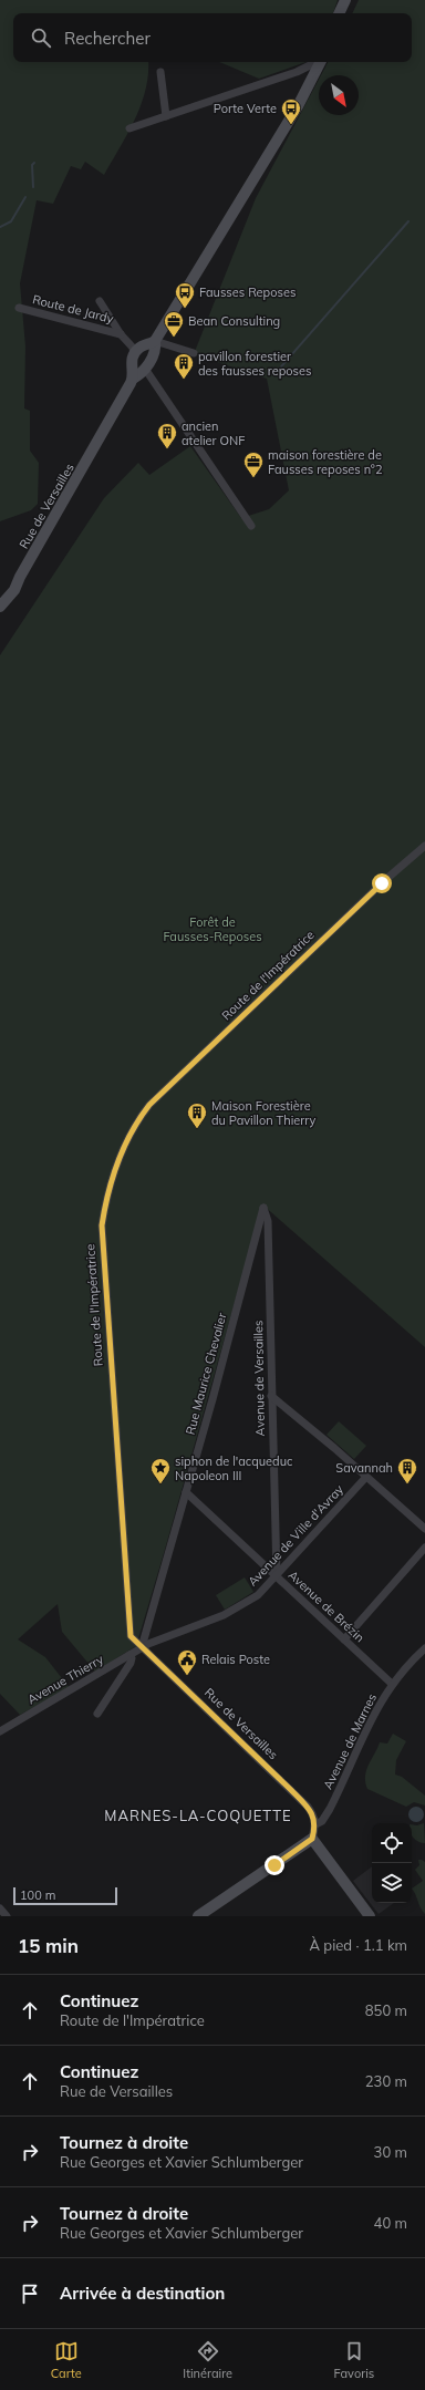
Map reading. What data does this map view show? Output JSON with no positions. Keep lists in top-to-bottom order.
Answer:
{
  "streets": {
    "main road": ["Rue de Versailles"],
    "street": [
      "Route de Jardy",
      "Route de l'Impératrice",
      "Rue Maurice Chevalier",
      "Avenue de Versailles",
      "Avenue de Ville d'Avray",
      "Avenue de Brézin",
      "Avenue Thierry",
      "Avenue de Marnes"
    ]
  },
  "crossings": [
    ["Rue de Versailles", "Route de l'Impératrice"],
    ["Rue de Versailles", "Rue Maurice Chevalier"],
    ["Rue de Versailles", "Avenue de Ville d'Avray"],
    ["Rue de Versailles", "Avenue Thierry"],
    ["Rue de Versailles", "Avenue de Marnes"],
    ["Route de l'Impératrice", "Rue Maurice Chevalier"],
    ["Route de l'Impératrice", "Avenue de Ville d'Avray"],
    ["Route de l'Impératrice", "Avenue Thierry"],
    ["Rue Maurice Chevalier", "Avenue de Versailles"],
    ["Rue Maurice Chevalier", "Avenue de Ville d'Avray"],
    ["Rue Maurice Chevalier", "Avenue de Brézin"],
    ["Rue Maurice Chevalier", "Avenue Thierry"],
    ["Avenue de Versailles", "Avenue de Ville d'Avray"],
    ["Avenue de Versailles", "Avenue de Brézin"],
    ["Avenue de Ville d'Avray", "Avenue de Brézin"],
    ["Avenue de Ville d'Avray", "Avenue Thierry"],
    ["Avenue de Brézin", "Avenue de Marnes"]
  ],
  "districts": ["MARNES-LA-COQUETTE"],
  "parks": ["Forêt de Fausses-Reposes"],
  "places": {
    "bus stop": ["Porte Verte", "Fausses Reposes"],
    "office": ["Bean Consulting", "maison forestière de Fausses reposes n°2"],
    "building": [
      "pavillon forestier des fausses reposes",
      "ancien atelier ONF",
      "Maison Forestière du Pavillon Thierry",
      "Savannah"
    ],
    "place": ["siphon de l'acqueduc Napoleon III"],
    "public building": ["Relais Poste"]
  },
  "scale_bar": "100 m",
  "north": "bottom right",
  "page": {
    "search": "Rechercher",
    "scale": "100 m",
    "heading": ["15 min", "À pied · 1.1 km"],
    "list": [
      ["Continuez", "Route de l'Impératrice", "850 m"],
      ["Continuez", "Rue de Versailles", "230 m"],
      ["Tournez à droite", "Rue Georges et Xavier Schlumberger", "30 m"],
      ["Tournez à droite", "Rue Georges et Xavier Schlumberger", "40 m"],
      "Arrivée à destination"
    ],
    "nav": ["Carte", "Itinéraire", "Favoris"]
  }
}
